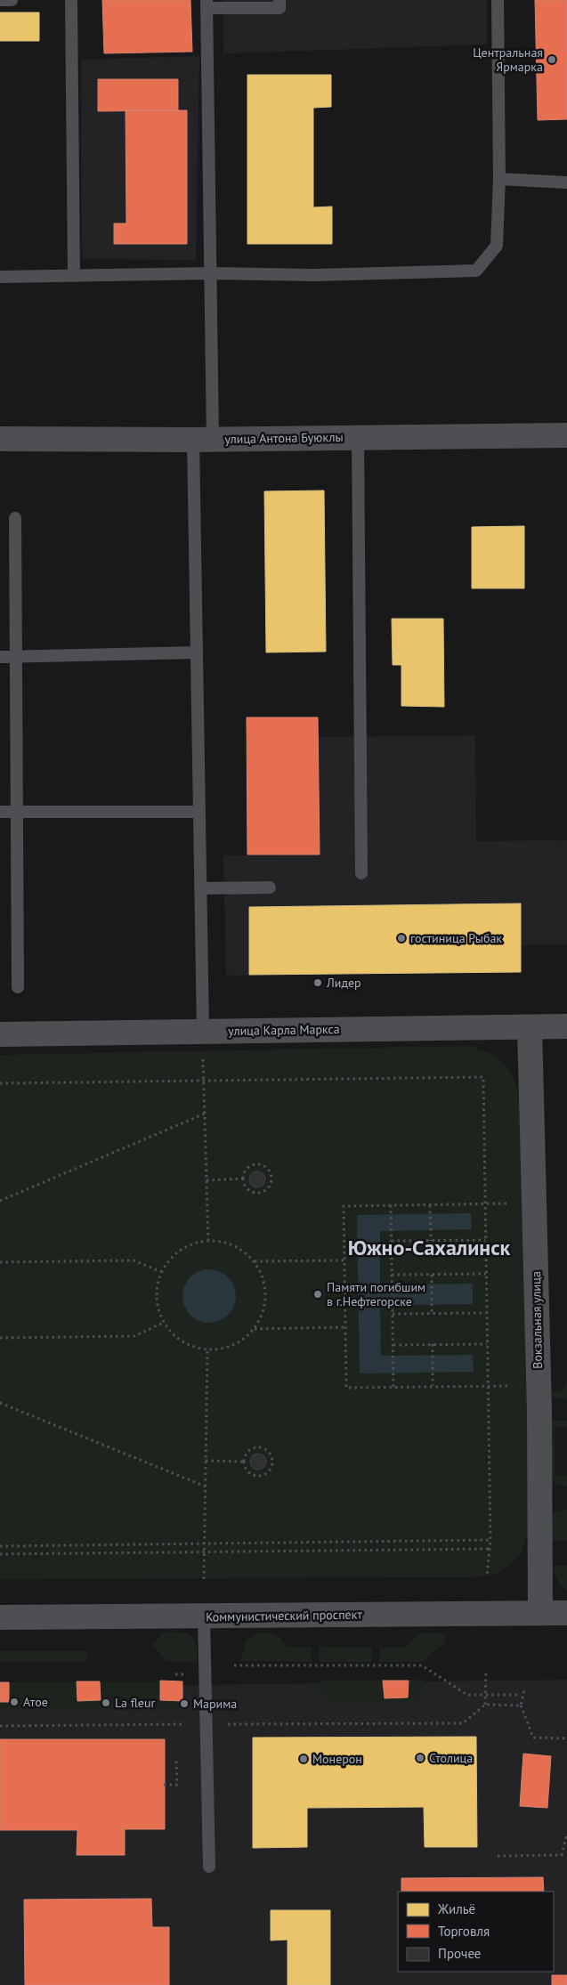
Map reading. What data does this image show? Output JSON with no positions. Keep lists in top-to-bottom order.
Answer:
{
  "streets": {
    "street": [
      "улица Антона Буюклы",
      "улица Карла Маркса",
      "Вокзальная улица",
      "Коммунистический проспект"
    ]
  },
  "crossings": [
    ["улица Карла Маркса", "Вокзальная улица"],
    ["Вокзальная улица", "Коммунистический проспект"]
  ],
  "districts": ["Южно-Сахалинск"],
  "places": [
    "Центральная Ярмарка",
    "гостиница Рыбак",
    "Лидер",
    "Памяти погибшим в г.Нефтегорске",
    "Атое",
    "La fleur",
    "Марима",
    "Столица",
    "Монерон"
  ],
  "legend": ["Жильё", "Торговля", "Прочее"]
}
